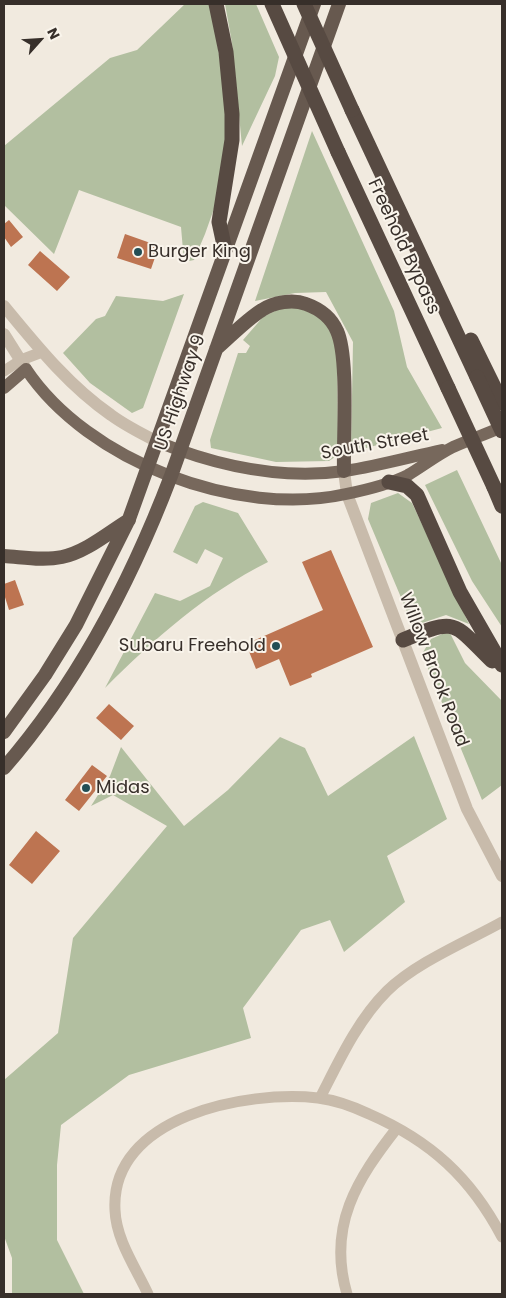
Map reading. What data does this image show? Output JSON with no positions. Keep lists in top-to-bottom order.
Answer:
{
  "streets": {
    "highway": ["Freehold Bypass", "US Highway 9"],
    "main road": ["South Street"],
    "street": ["Willow Brook Road"]
  },
  "crossings": [
    ["US Highway 9", "South Street"],
    ["South Street", "Willow Brook Road"]
  ],
  "places": ["Burger King", "Subaru Freehold", "Midas"],
  "north": "top right"
}
